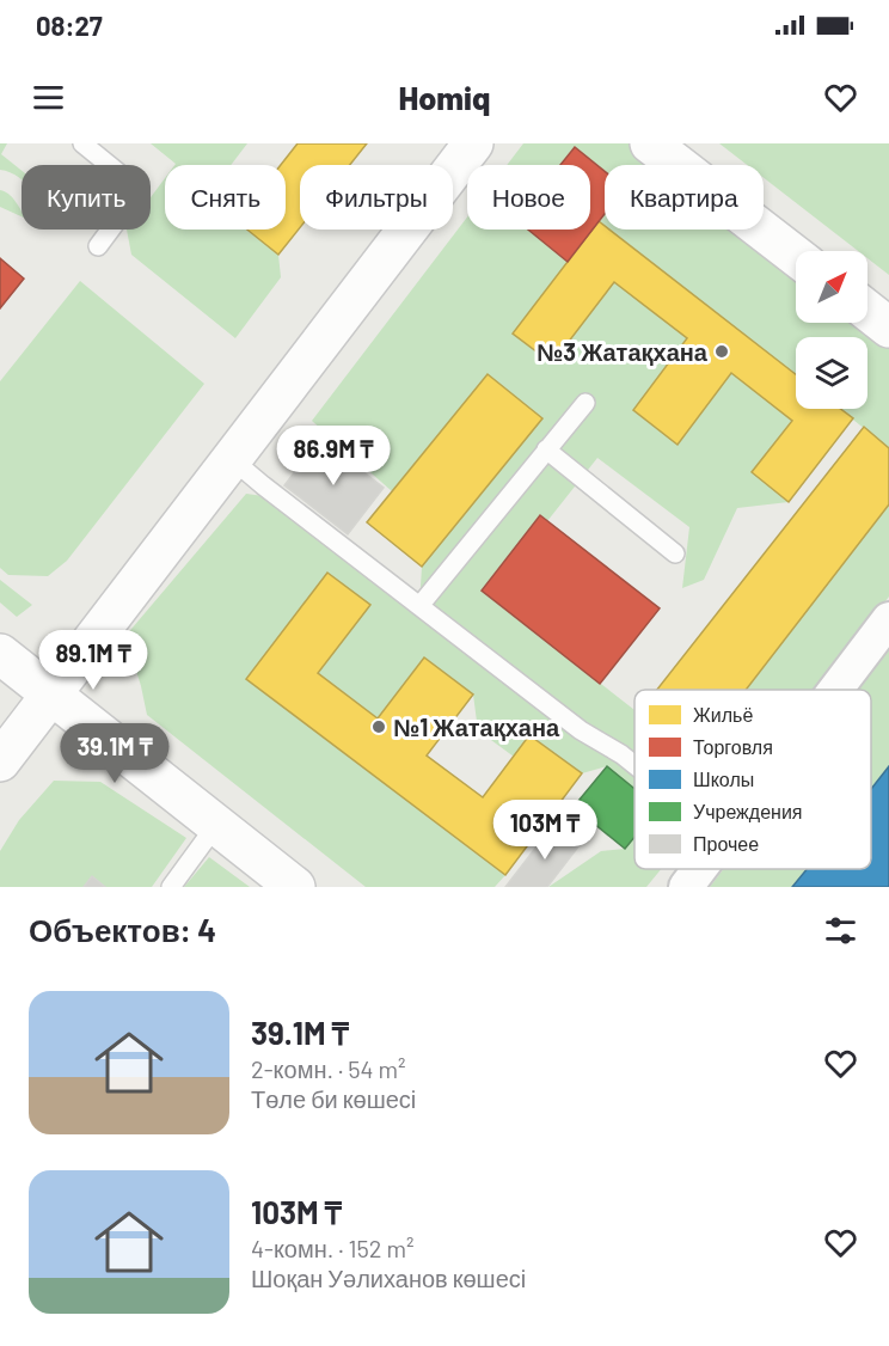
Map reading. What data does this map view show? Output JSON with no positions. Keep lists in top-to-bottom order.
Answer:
{
  "places": ["№3 Жатақхана", "№1 Жатақхана"],
  "legend": [
    "Жильё",
    "Торговля",
    "Школы",
    "Учреждения",
    "Прочее"
  ],
  "north": "top right",
  "page": {
    "status": "08:27",
    "header": "Homiq",
    "chip": [
      "Купить",
      "Снять",
      "Фильтры",
      "Новое",
      "Квартира"
    ],
    "price": [
      "86.9M ₸",
      "89.1M ₸",
      "39.1M ₸",
      "103M ₸"
    ],
    "heading": "Объектов: 4",
    "list": [
      {
        "name": "39.1M ₸",
        "note": "2-комн. · 54 m² · Төле би көшесі"
      },
      {
        "name": "103M ₸",
        "note": "4-комн. · 152 m² · Шоқан Уәлиханов көшесі"
      }
    ]
  }
}
